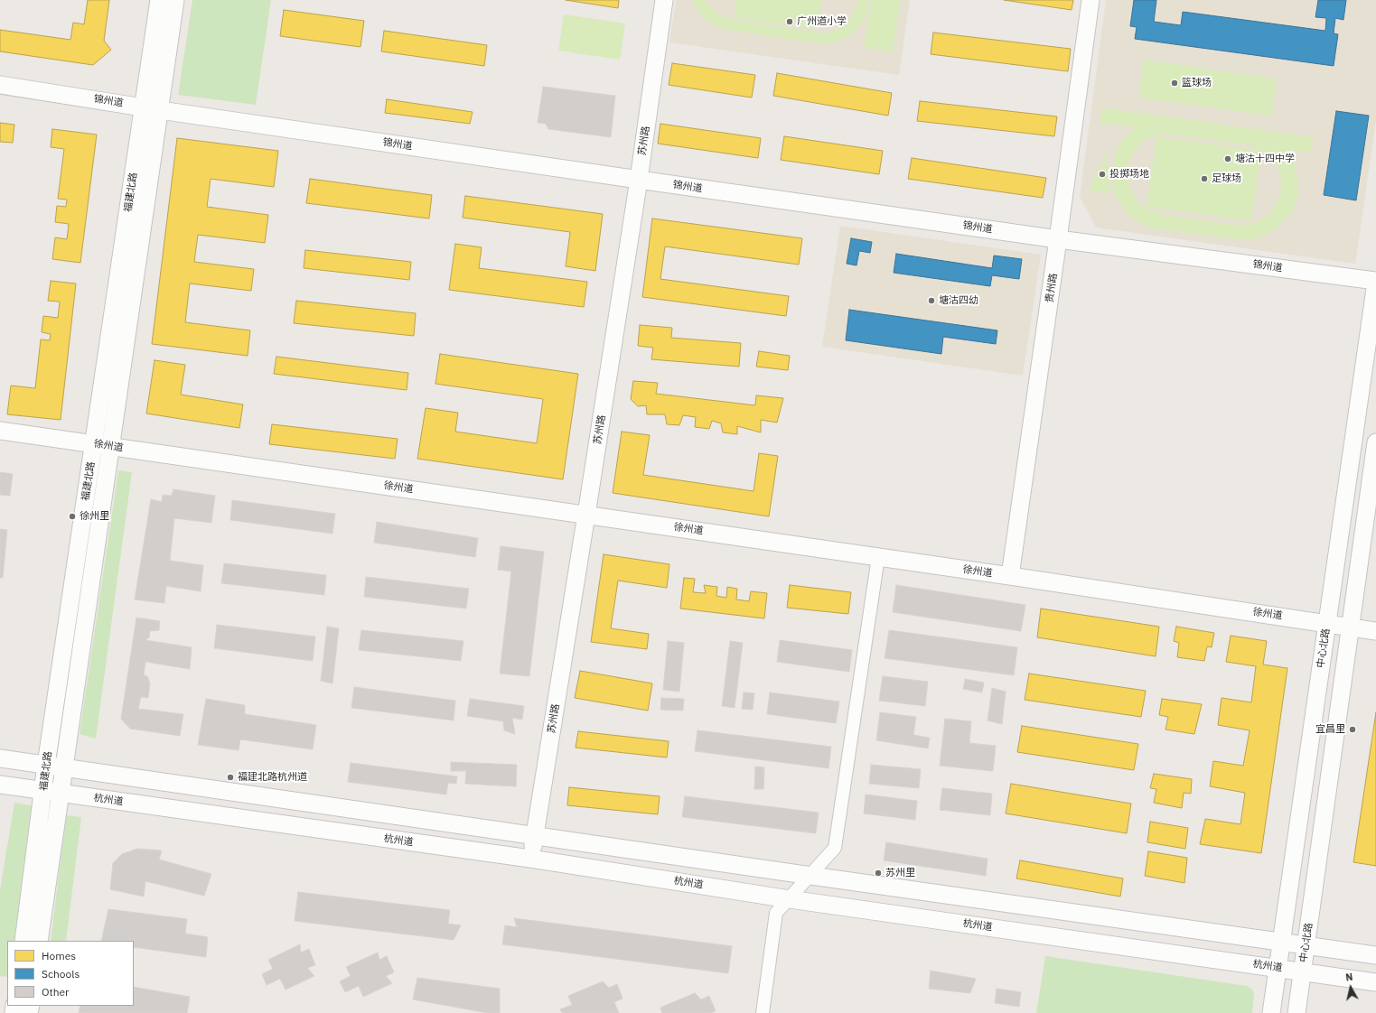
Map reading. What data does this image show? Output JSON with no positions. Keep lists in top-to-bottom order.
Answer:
{
  "streets": {
    "street": [
      "锦州道",
      "苏州路",
      "福建北路",
      "贵州路",
      "徐州道",
      "中心北路",
      "杭州道"
    ]
  },
  "crossings": [
    ["锦州道", "苏州路"],
    ["锦州道", "福建北路"],
    ["锦州道", "贵州路"],
    ["锦州道", "中心北路"],
    ["苏州路", "徐州道"],
    ["苏州路", "杭州道"],
    ["福建北路", "徐州道"],
    ["福建北路", "杭州道"],
    ["贵州路", "徐州道"],
    ["徐州道", "中心北路"],
    ["中心北路", "杭州道"]
  ],
  "places": [
    "广州道小学",
    "篮球场",
    "塘沽十四中学",
    "投掷场地",
    "足球场",
    "塘沽四幼",
    "徐州里",
    "宜昌里",
    "福建北路杭州道",
    "苏州里"
  ],
  "legend": ["Homes", "Schools", "Other"],
  "north": "top"
}
